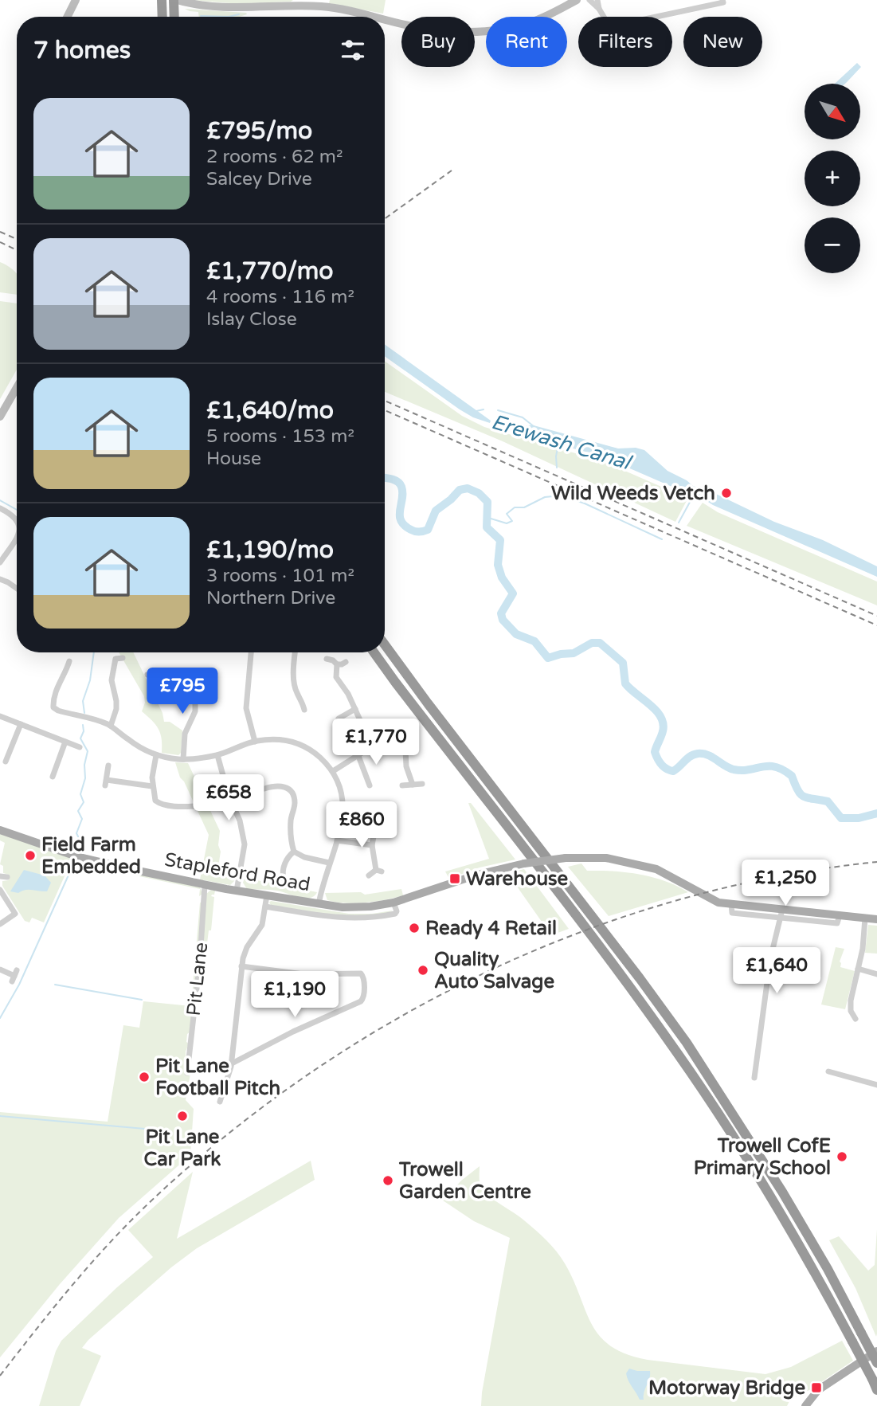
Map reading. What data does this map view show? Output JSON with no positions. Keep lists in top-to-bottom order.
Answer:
{
  "streets": {
    "main road": ["Stapleford Road"],
    "street": ["Pit Lane"]
  },
  "crossings": [
    ["Stapleford Road", "Pit Lane"]
  ],
  "water": ["Erewash Canal"],
  "places": {
    "other": [
      "Wild Weeds Vetch",
      "Field Farm Embedded",
      "Ready 4 Retail",
      "Quality Auto Salvage",
      "Pit Lane Football Pitch",
      "Pit Lane Car Park",
      "Trowell CofE Primary School",
      "Trowell Garden Centre"
    ],
    "transit": ["Warehouse", "Motorway Bridge"]
  },
  "north": "bottom right",
  "page": {
    "chip": [
      "Buy",
      "Rent",
      "Filters",
      "New"
    ],
    "heading": "7 homes",
    "map_buttons": ["+", "−"],
    "list": [
      {
        "name": "£795/mo",
        "note": "2 rooms · 62 m² · Salcey Drive"
      },
      {
        "name": "£1,770/mo",
        "note": "4 rooms · 116 m² · Islay Close"
      },
      {
        "name": "£1,640/mo",
        "note": "5 rooms · 153 m² · House"
      },
      {
        "name": "£1,190/mo",
        "note": "3 rooms · 101 m² · Northern Drive"
      }
    ],
    "price": [
      "£795",
      "£1,770",
      "£658",
      "£860",
      "£1,250",
      "£1,640",
      "£1,190"
    ]
  }
}
